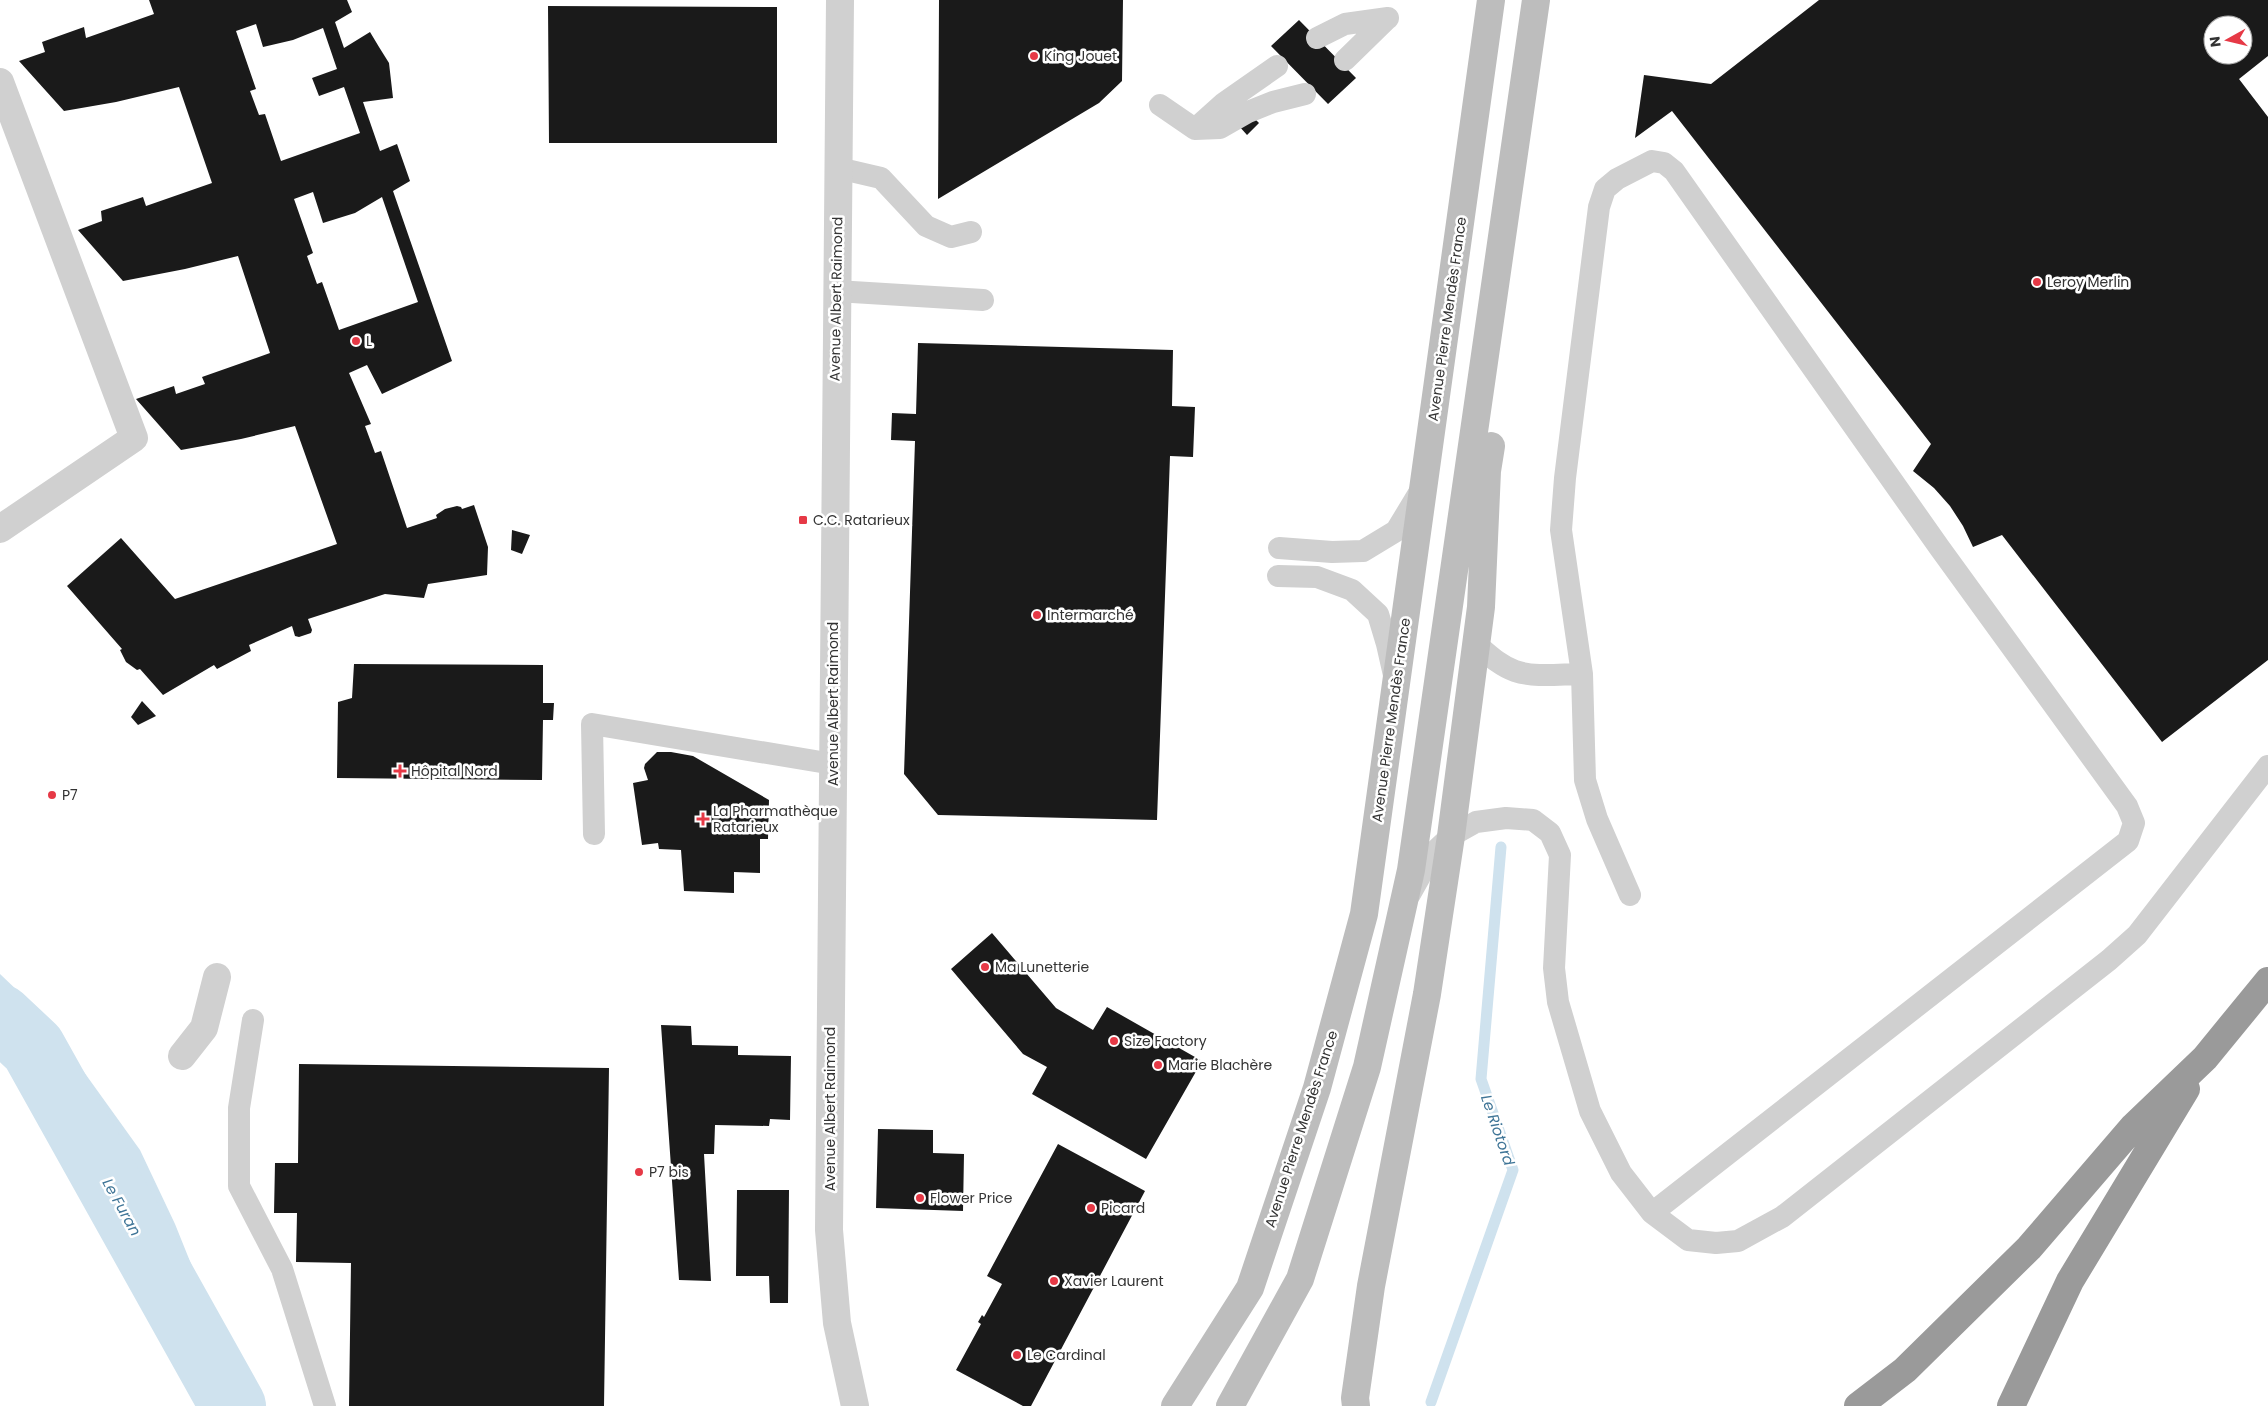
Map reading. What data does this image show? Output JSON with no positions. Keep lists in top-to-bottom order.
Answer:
{
  "streets": {
    "main road": ["Avenue Pierre Mendès France"],
    "street": ["Avenue Albert Raimond"]
  },
  "water": ["Le Riotord", "Le Furan"],
  "places": {
    "other": [
      "King Jouet",
      "Leroy Merlin",
      "L",
      "Intermarché",
      "P7",
      "Ma Lunetterie",
      "Size Factory",
      "Marie Blachère",
      "P7 bis",
      "Flower Price",
      "Picard",
      "Xavier Laurent",
      "Le Cardinal"
    ],
    "transit": ["C.C. Ratarieux"],
    "health": ["Hôpital Nord", "La Pharmathèque Ratarieux"]
  },
  "north": "left"
}
